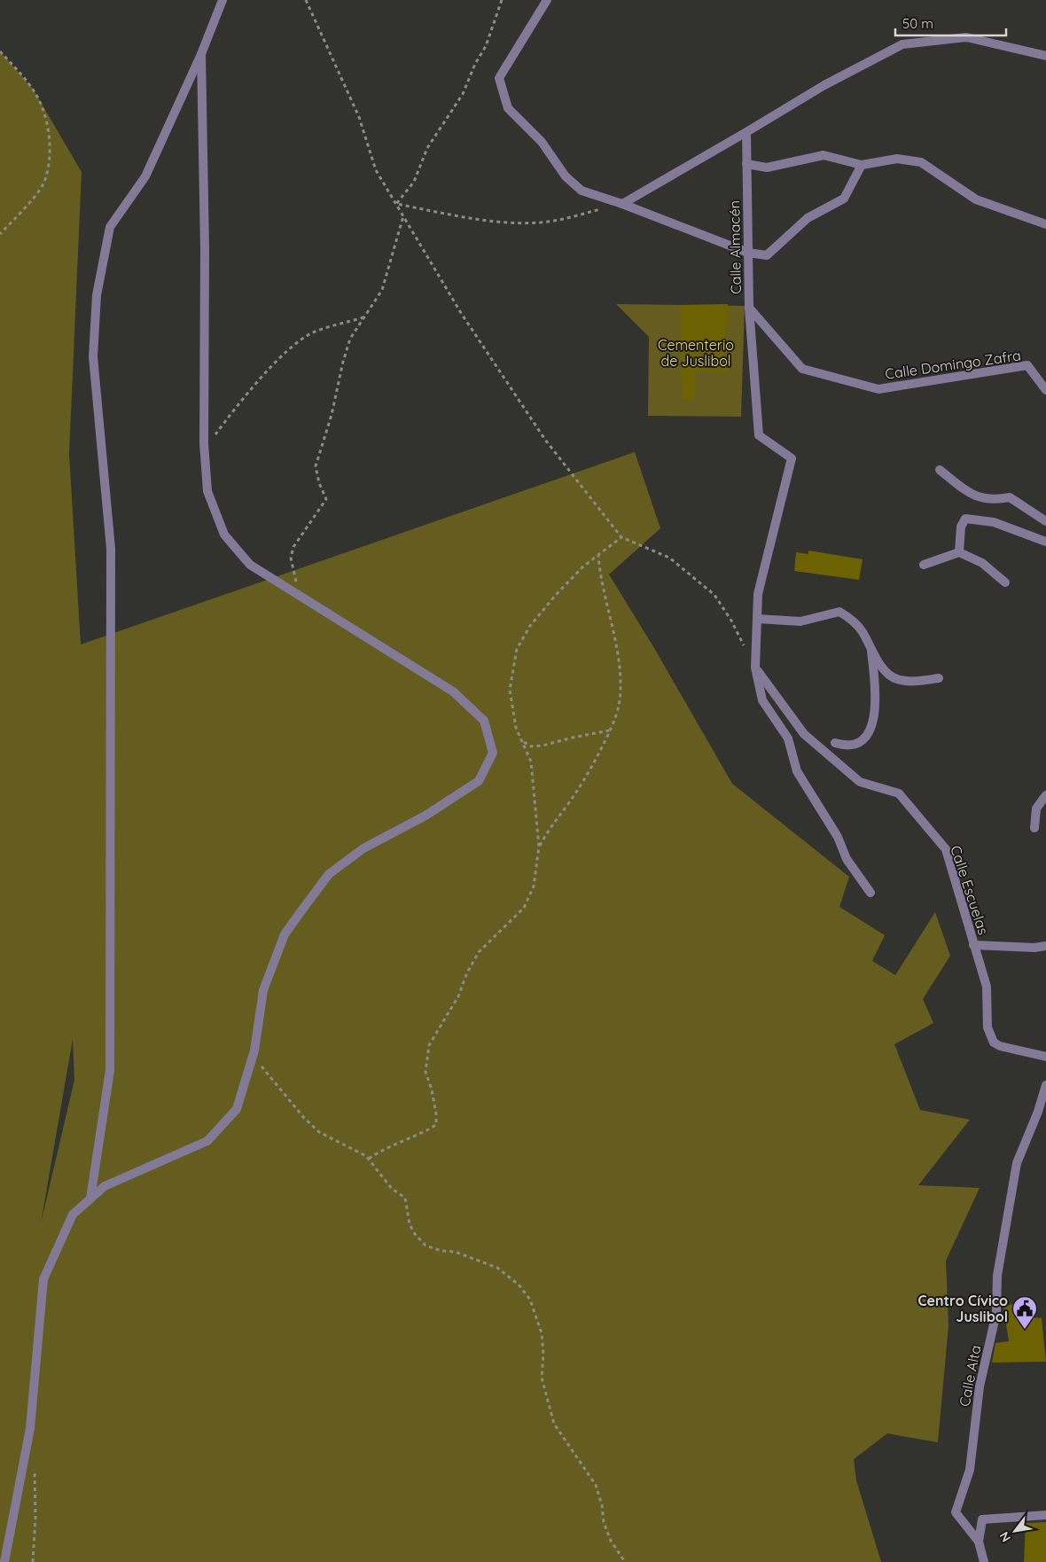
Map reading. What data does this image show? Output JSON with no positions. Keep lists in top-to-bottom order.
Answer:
{
  "streets": {
    "street": [
      "Calle Almacén",
      "Calle Domingo Zafra",
      "Calle Escuelas",
      "Calle Alta"
    ]
  },
  "crossings": [
    ["Calle Almacén", "Calle Domingo Zafra"],
    ["Calle Almacén", "Calle Escuelas"]
  ],
  "parks": ["Cementerio de Juslibol"],
  "places": {
    "public building": ["Centro Cívico Juslibol"]
  },
  "scale_bar": "50 m",
  "north": "bottom left"
}
